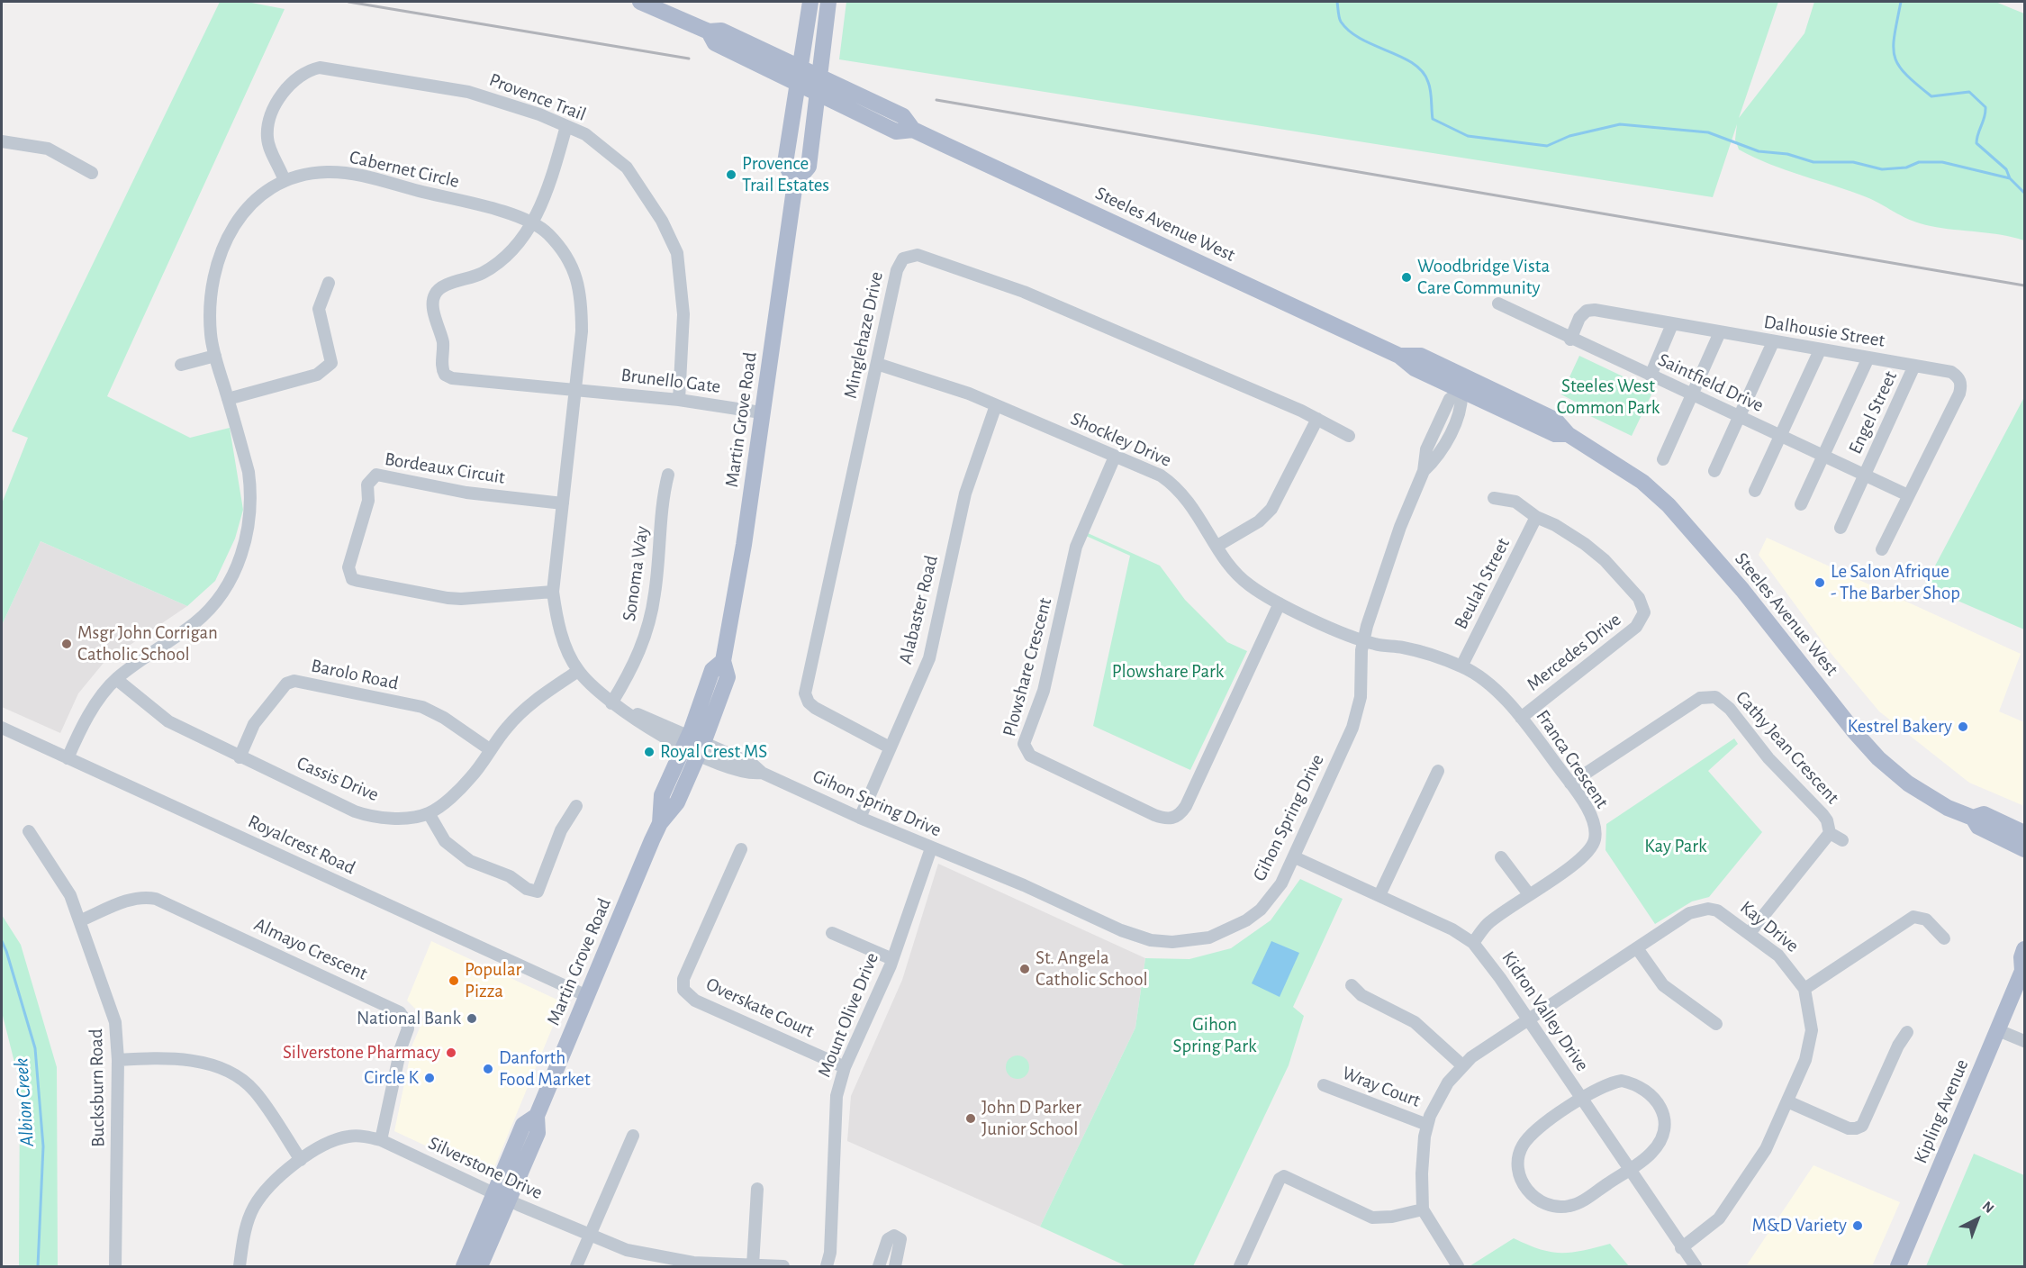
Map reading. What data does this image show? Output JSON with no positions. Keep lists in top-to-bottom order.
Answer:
{
  "streets": {
    "main road": ["Steeles Avenue West", "Martin Grove Road", "Kipling Avenue"],
    "street": [
      "Provence Trail",
      "Cabernet Circle",
      "Dalhousie Street",
      "Minglehaze Drive",
      "Brunello Gate",
      "Saintfield Drive",
      "Engel Street",
      "Shockley Drive",
      "Bordeaux Circuit",
      "Sonoma Way",
      "Beulah Street",
      "Alabaster Road",
      "Mercedes Drive",
      "Plowshare Crescent",
      "Barolo Road",
      "Cathy Jean Crescent",
      "Franca Crescent",
      "Cassis Drive",
      "Gihon Spring Drive",
      "Royalcrest Road",
      "Kay Drive",
      "Almayo Crescent",
      "Overskate Court",
      "Kidron Valley Drive",
      "Mount Olive Drive",
      "Wray Court",
      "Bucksburn Road",
      "Silverstone Drive"
    ]
  },
  "crossings": [
    ["Provence Trail", "Cabernet Circle"],
    ["Provence Trail", "Brunello Gate"],
    ["Cabernet Circle", "Brunello Gate"],
    ["Cabernet Circle", "Martin Grove Road"],
    ["Cabernet Circle", "Bordeaux Circuit"],
    ["Cabernet Circle", "Sonoma Way"],
    ["Cabernet Circle", "Cassis Drive"],
    ["Cabernet Circle", "Gihon Spring Drive"],
    ["Cabernet Circle", "Royalcrest Road"],
    ["Steeles Avenue West", "Martin Grove Road"],
    ["Steeles Avenue West", "Gihon Spring Drive"],
    ["Dalhousie Street", "Saintfield Drive"],
    ["Dalhousie Street", "Engel Street"],
    ["Minglehaze Drive", "Shockley Drive"],
    ["Minglehaze Drive", "Alabaster Road"],
    ["Brunello Gate", "Martin Grove Road"],
    ["Saintfield Drive", "Engel Street"],
    ["Martin Grove Road", "Gihon Spring Drive"],
    ["Martin Grove Road", "Royalcrest Road"],
    ["Martin Grove Road", "Silverstone Drive"],
    ["Shockley Drive", "Alabaster Road"],
    ["Shockley Drive", "Plowshare Crescent"],
    ["Shockley Drive", "Franca Crescent"],
    ["Shockley Drive", "Gihon Spring Drive"],
    ["Beulah Street", "Mercedes Drive"],
    ["Beulah Street", "Franca Crescent"],
    ["Alabaster Road", "Gihon Spring Drive"],
    ["Mercedes Drive", "Franca Crescent"],
    ["Barolo Road", "Cassis Drive"],
    ["Cathy Jean Crescent", "Franca Crescent"],
    ["Cathy Jean Crescent", "Kay Drive"],
    ["Franca Crescent", "Gihon Spring Drive"],
    ["Franca Crescent", "Kidron Valley Drive"],
    ["Gihon Spring Drive", "Kidron Valley Drive"],
    ["Gihon Spring Drive", "Mount Olive Drive"],
    ["Kay Drive", "Kidron Valley Drive"],
    ["Kay Drive", "Wray Court"],
    ["Almayo Crescent", "Bucksburn Road"],
    ["Almayo Crescent", "Silverstone Drive"],
    ["Overskate Court", "Mount Olive Drive"]
  ],
  "water": ["Albion Creek"],
  "parks": [
    "Steeles West Common Park",
    "Plowshare Park",
    "Kay Park",
    "Gihon Spring Park"
  ],
  "places": [
    "Provence Trail Estates",
    "Woodbridge Vista Care Community",
    "Le Salon Afrique - The Barber Shop",
    "Msgr John Corrigan Catholic School",
    "Kestrel Bakery",
    "Royal Crest MS",
    "St. Angela Catholic School",
    "Popular Pizza",
    "National Bank",
    "Silverstone Pharmacy",
    "Danforth Food Market",
    "Circle K",
    "John D Parker Junior School",
    "M&D Variety"
  ],
  "north": "top right"
}
